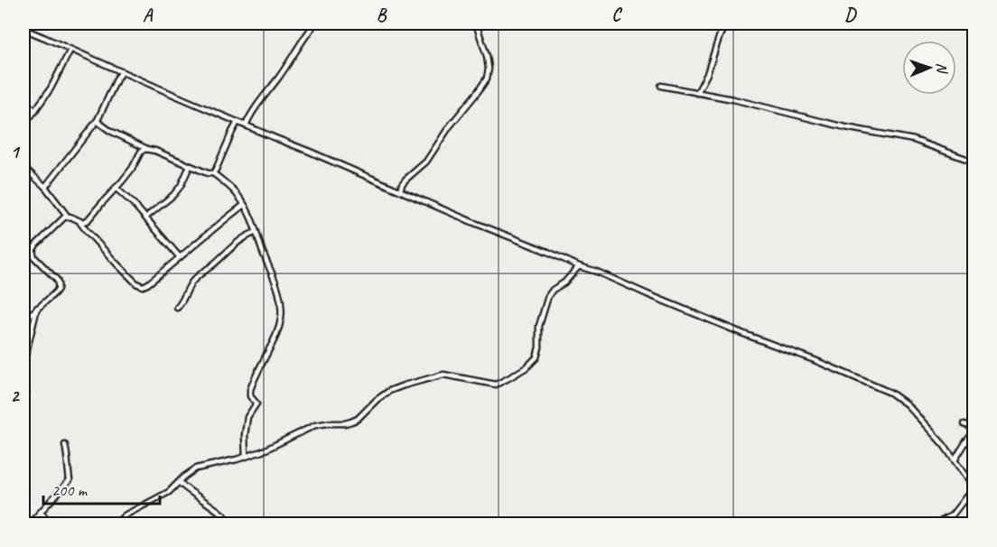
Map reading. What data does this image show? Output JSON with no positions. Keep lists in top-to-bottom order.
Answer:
{
  "scale_bar": "200 m",
  "north": "right",
  "grid": {
    "columns": [
      "A",
      "B",
      "C",
      "D"
    ],
    "rows": ["1", "2"]
  }
}
